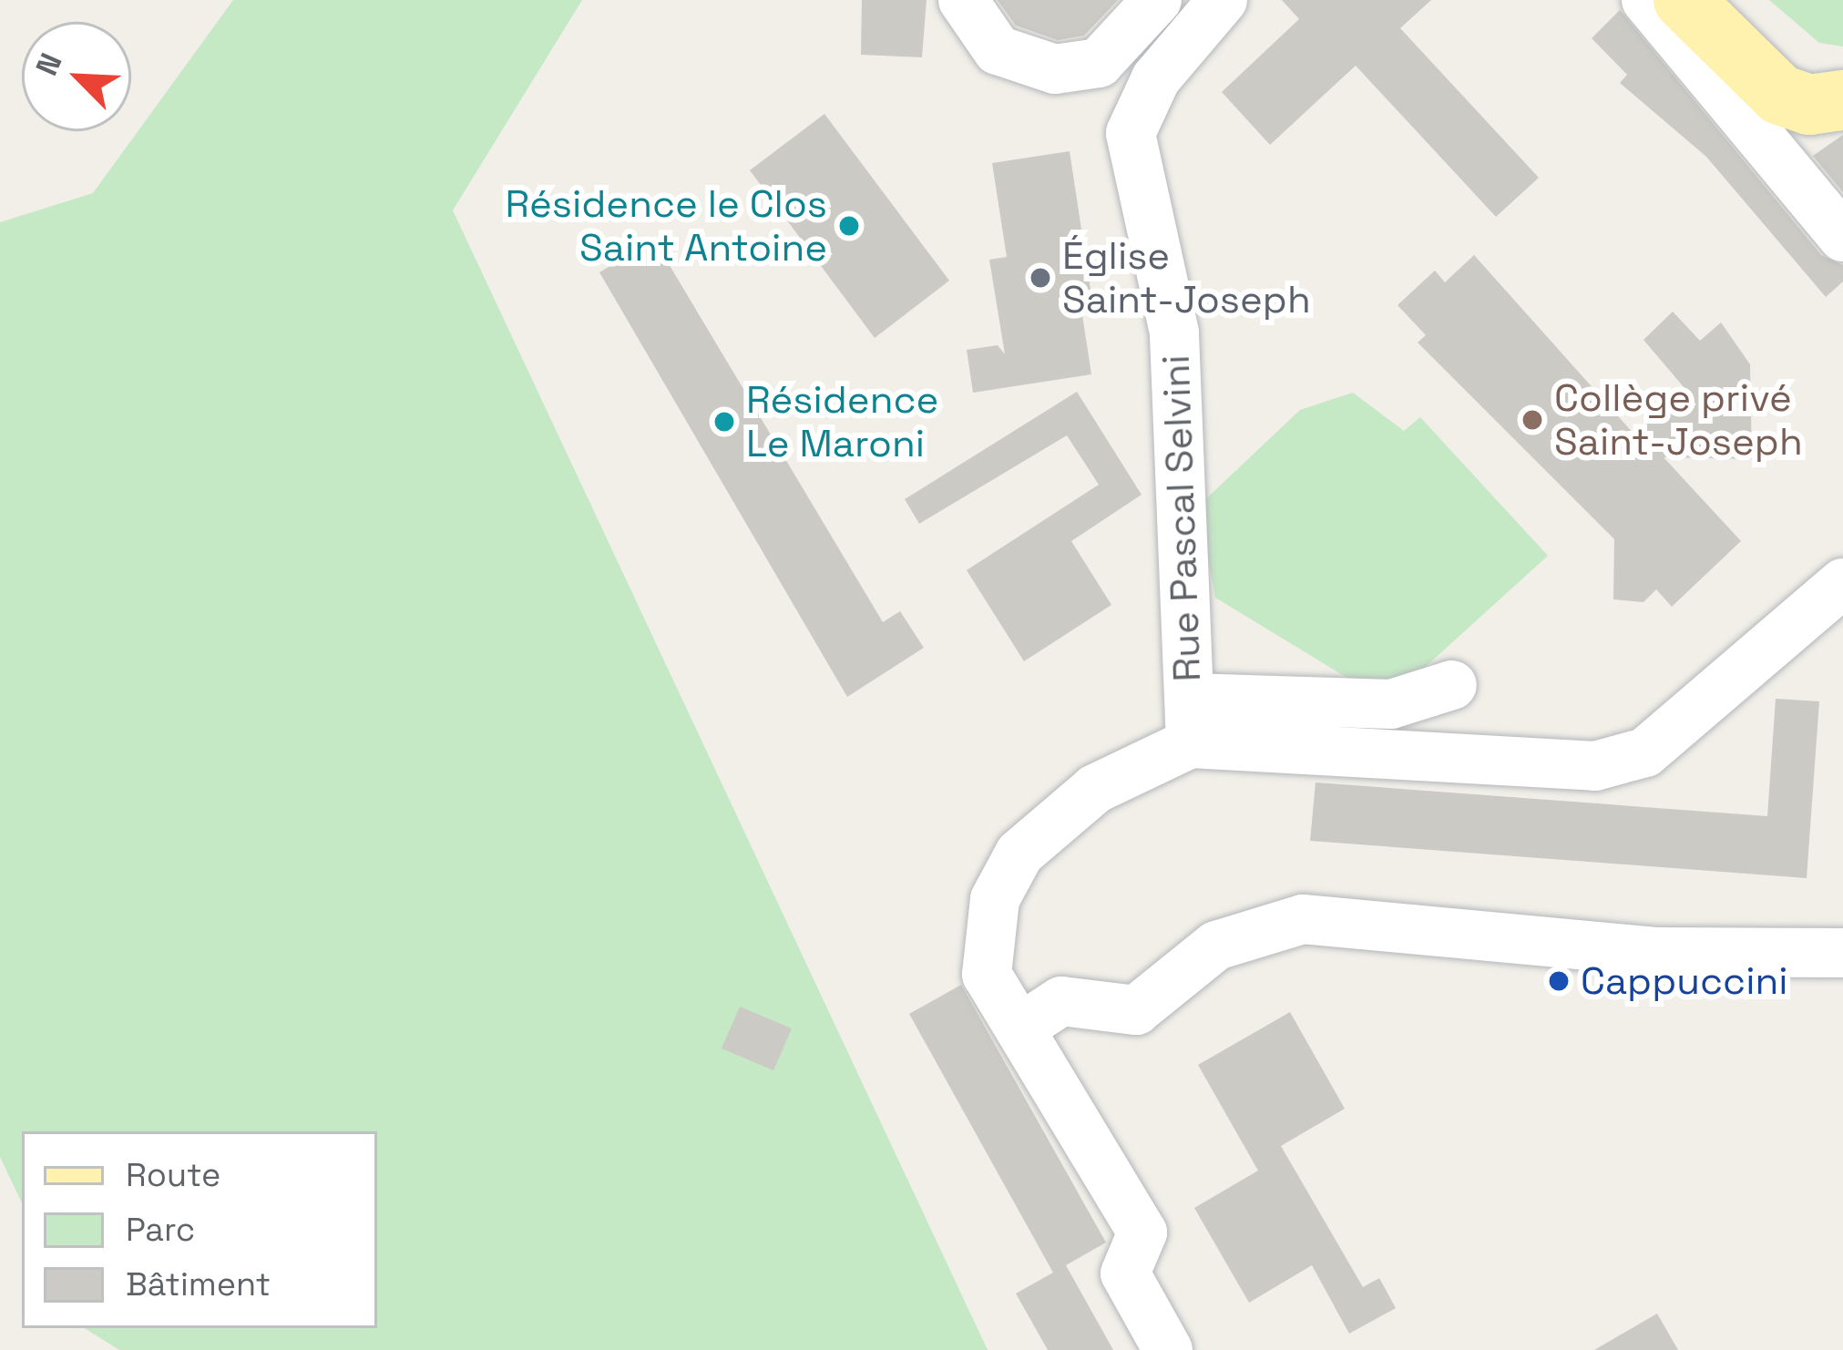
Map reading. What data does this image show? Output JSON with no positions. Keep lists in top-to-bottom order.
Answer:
{
  "streets": {
    "street": ["Rue Pascal Selvini"]
  },
  "places": [
    "Résidence le Clos Saint Antoine",
    "Église Saint-Joseph",
    "Collège privé Saint-Joseph",
    "Résidence Le Maroni",
    "Cappuccini"
  ],
  "legend": ["Route", "Parc", "Bâtiment"],
  "north": "top left"
}
